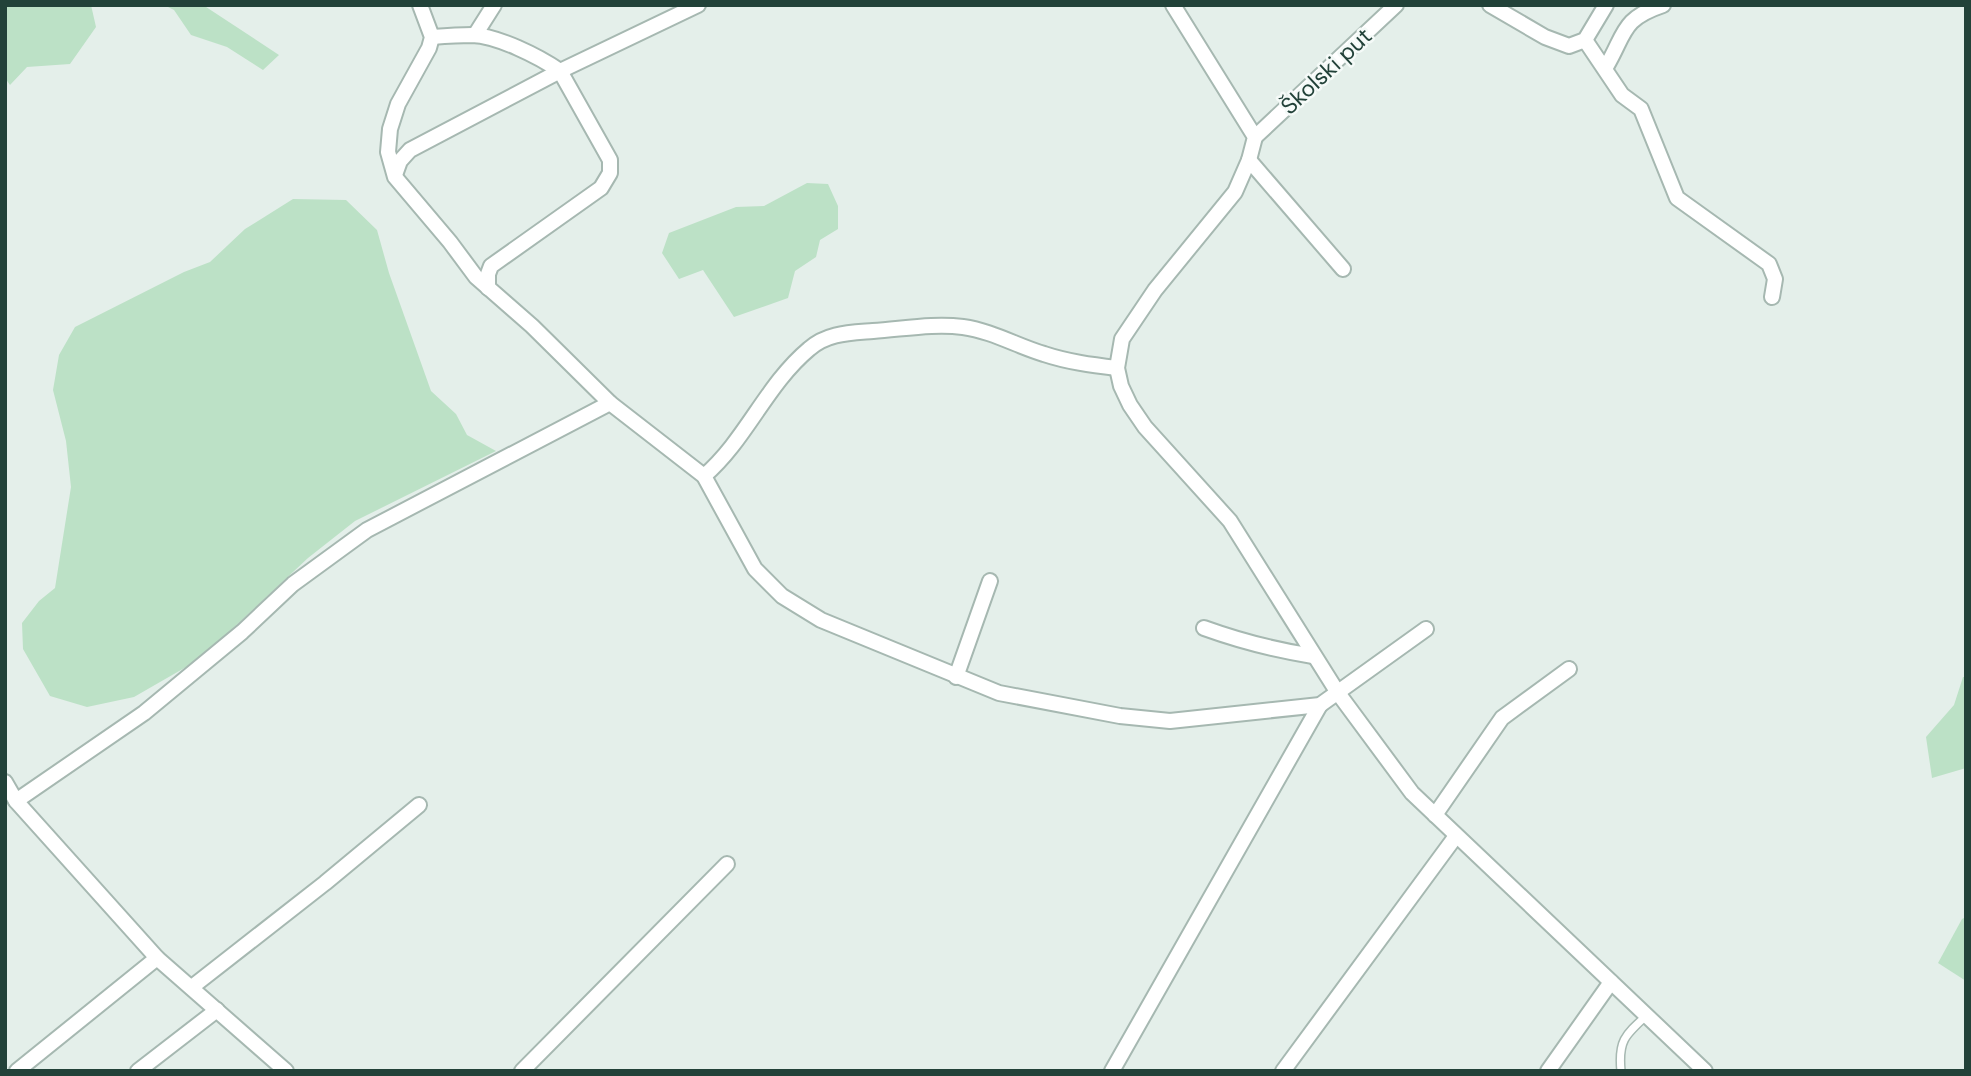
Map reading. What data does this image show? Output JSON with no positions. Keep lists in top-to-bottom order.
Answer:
{
  "streets": {
    "street": ["Školski put"]
  }
}
